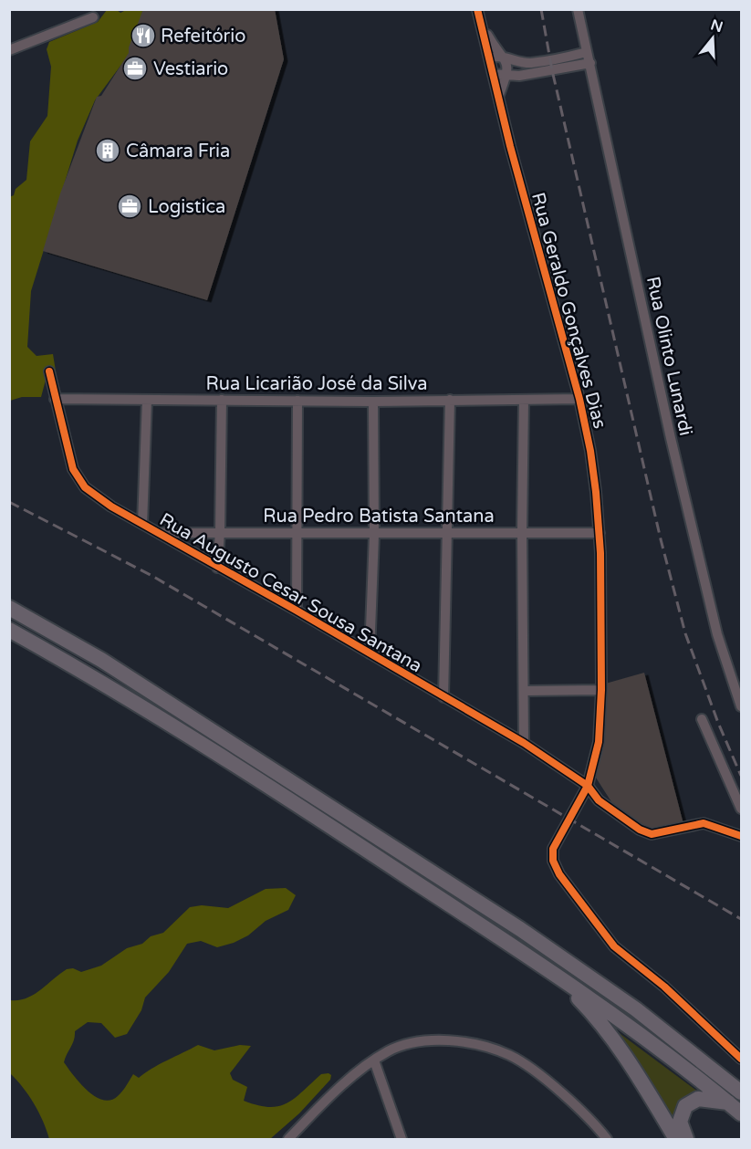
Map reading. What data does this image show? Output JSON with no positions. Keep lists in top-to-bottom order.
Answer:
{
  "streets": {
    "street": [
      "Rua Geraldo Gonçalves Dias",
      "Rua Olinto Lunardi",
      "Rua Licarião José da Silva",
      "Rua Pedro Batista Santana",
      "Rua Augusto Cesar Sousa Santana"
    ]
  },
  "crossings": [
    ["Rua Geraldo Gonçalves Dias", "Rua Licarião José da Silva"],
    ["Rua Geraldo Gonçalves Dias", "Rua Pedro Batista Santana"],
    ["Rua Geraldo Gonçalves Dias", "Rua Augusto Cesar Sousa Santana"],
    ["Rua Licarião José da Silva", "Rua Augusto Cesar Sousa Santana"],
    ["Rua Pedro Batista Santana", "Rua Augusto Cesar Sousa Santana"]
  ],
  "places": {
    "restaurant": ["Refeitório"],
    "office": ["Vestiario", "Logistica"],
    "building": ["Câmara Fria"]
  },
  "north": "top"
}
